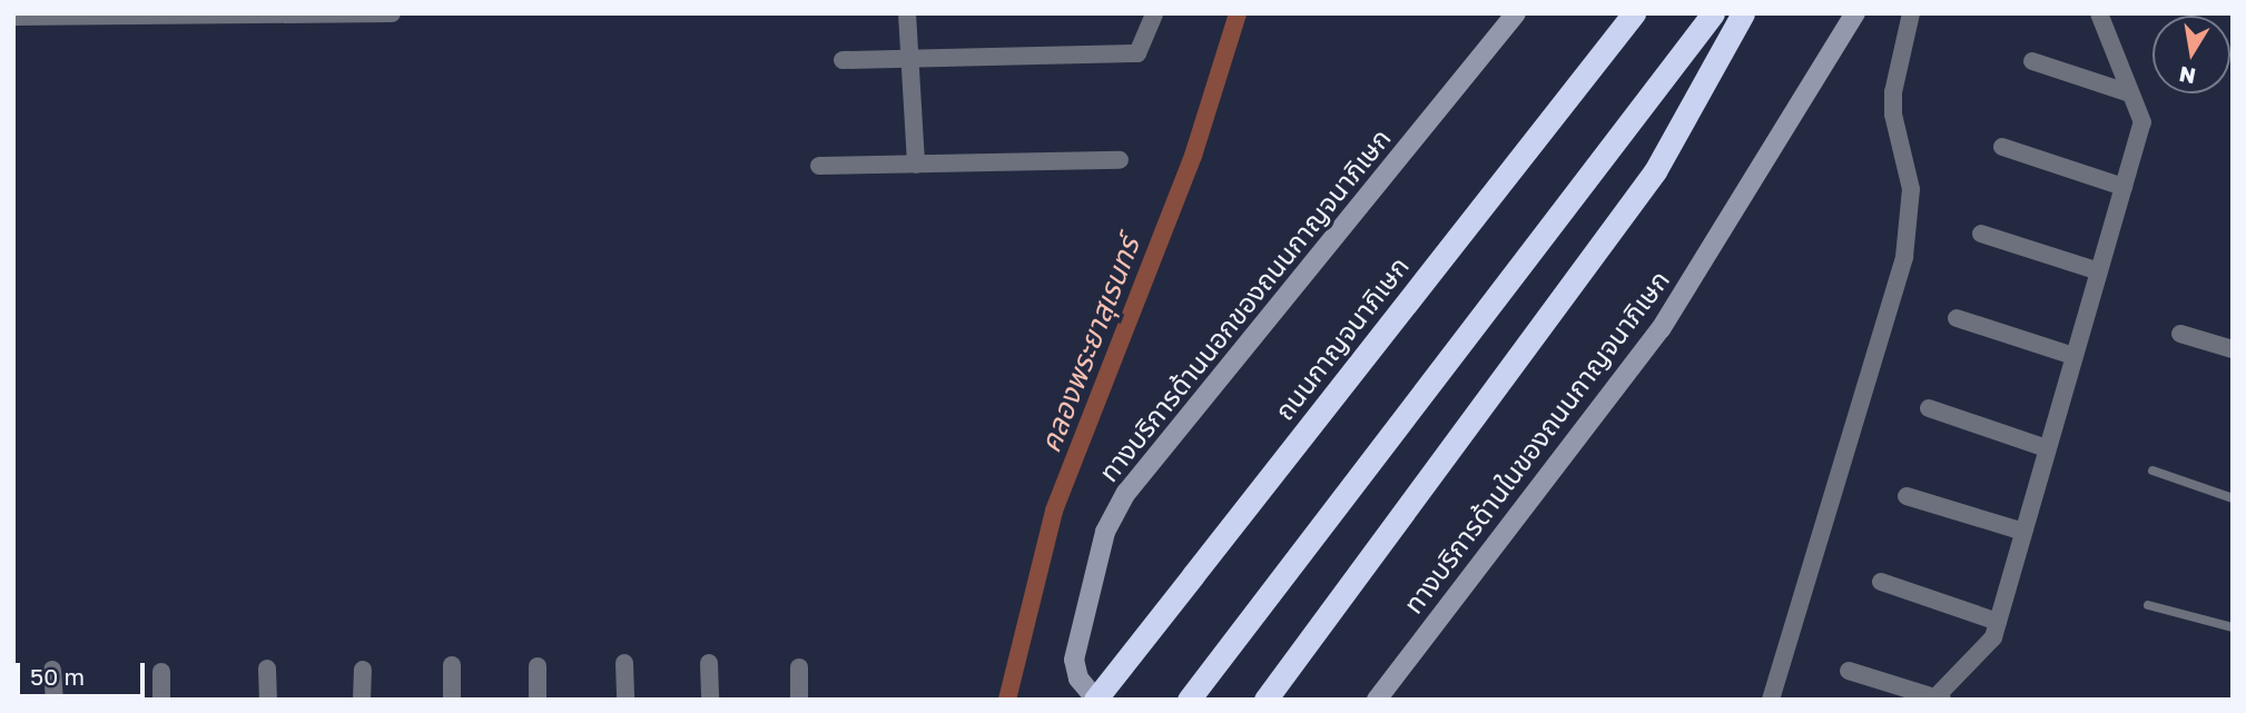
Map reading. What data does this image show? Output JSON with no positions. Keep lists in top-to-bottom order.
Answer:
{
  "streets": {
    "highway": ["ถนนกาญจนาภิเษก"],
    "main road": ["ทางบริการด้านนอกของถนนกาญจนาภิเษก", "ทางบริการด้านในของถนนกาญจนาภิเษก"]
  },
  "crossings": [
    ["ทางบริการด้านนอกของถนนกาญจนาภิเษก", "ถนนกาญจนาภิเษก"]
  ],
  "water": ["คลองพระยาสุเรนทร์"],
  "scale_bar": "50 m",
  "north": "bottom"
}
